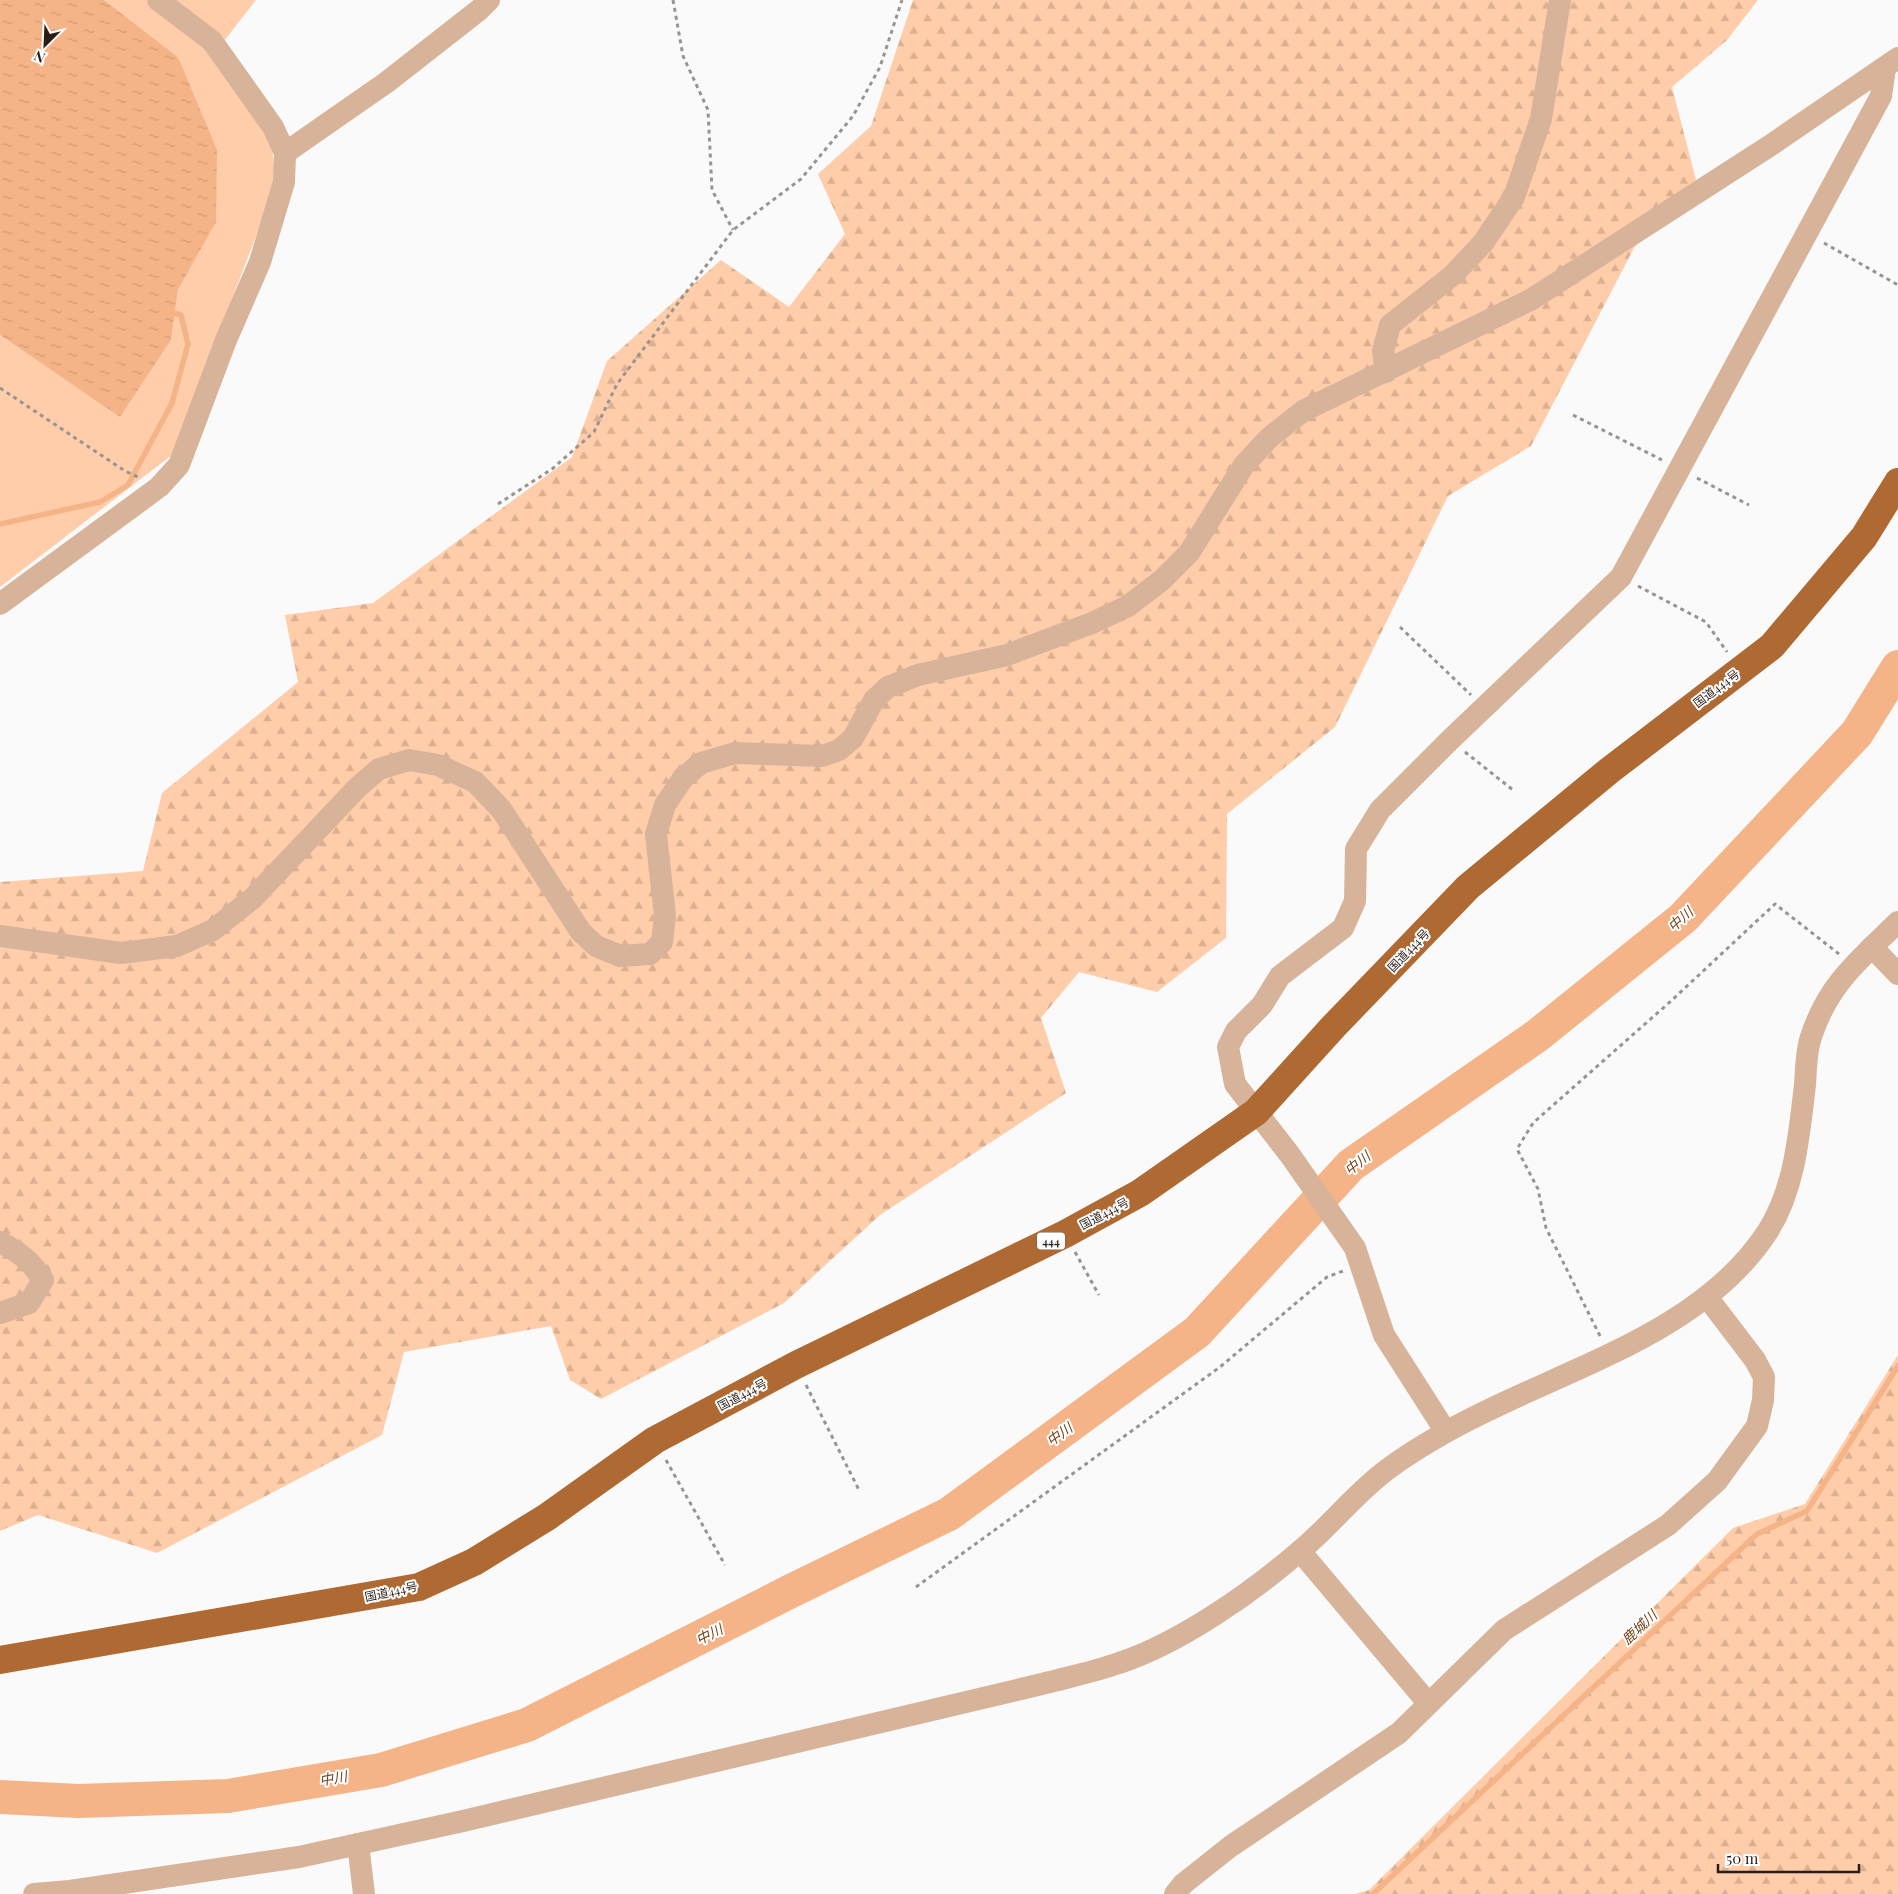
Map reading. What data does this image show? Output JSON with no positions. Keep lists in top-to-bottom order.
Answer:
{
  "streets": {
    "highway": ["国道444号", "444"]
  },
  "water": ["中川", "鹿城川"],
  "scale_bar": "50 m",
  "north": "bottom left"
}
